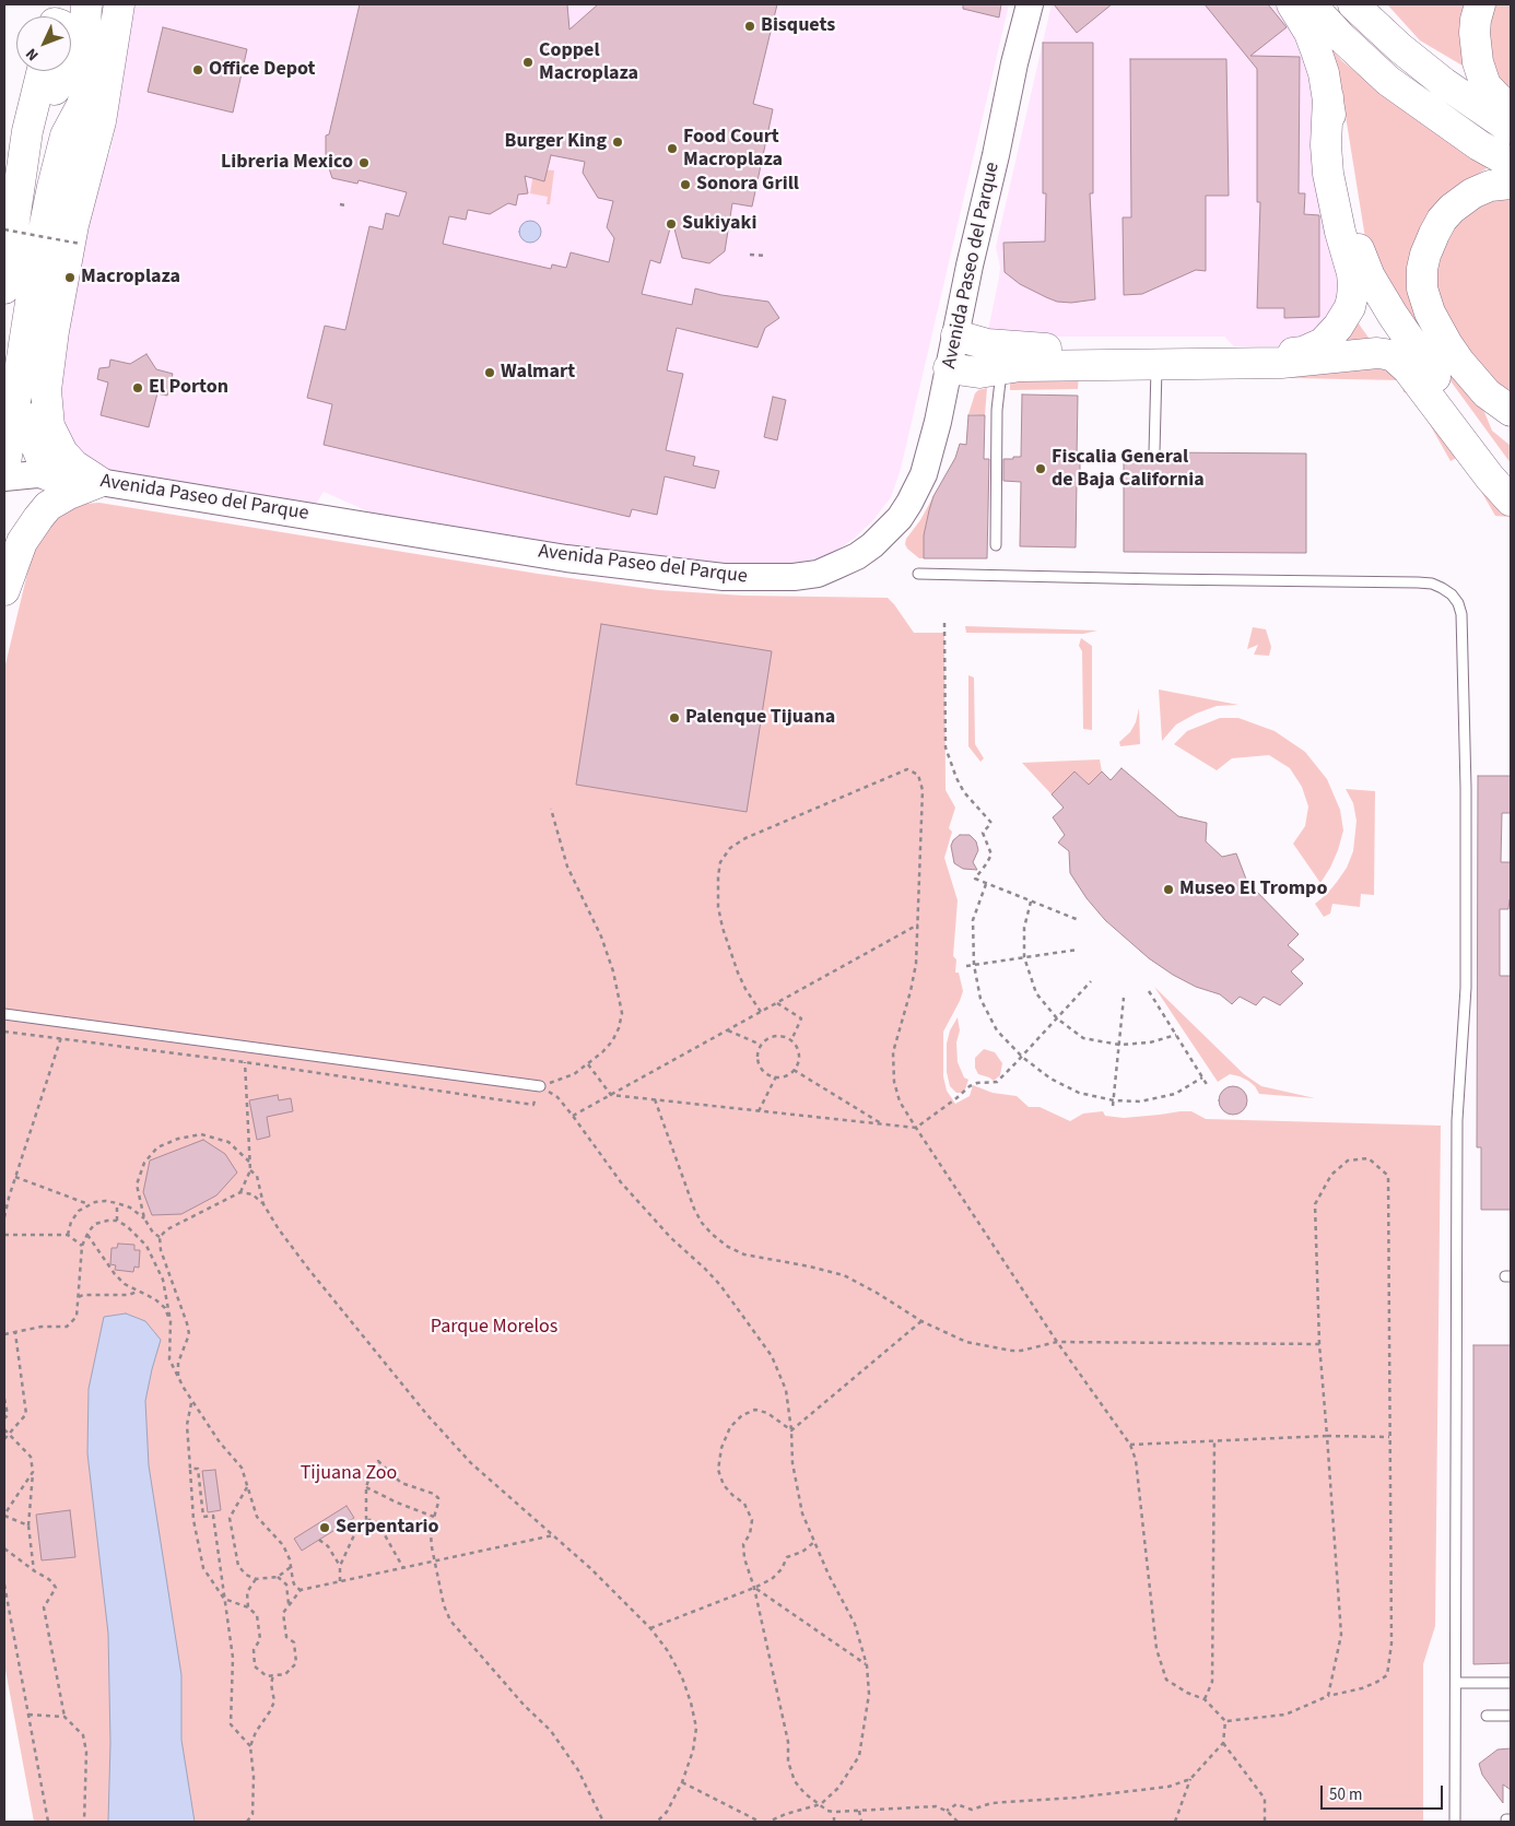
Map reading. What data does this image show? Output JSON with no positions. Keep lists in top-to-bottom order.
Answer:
{
  "streets": {
    "main road": ["Avenida Paseo del Parque"]
  },
  "parks": ["Parque Morelos", "Tijuana Zoo"],
  "places": [
    "Bisquets",
    "Coppel Macroplaza",
    "Office Depot",
    "Burger King",
    "Food Court Macroplaza",
    "Libreria Mexico",
    "Sonora Grill",
    "Sukiyaki",
    "Macroplaza",
    "Walmart",
    "El Porton",
    "Fiscalia General de Baja California",
    "Palenque Tijuana",
    "Museo El Trompo",
    "Serpentario"
  ],
  "scale_bar": "50 m",
  "north": "bottom left"
}
